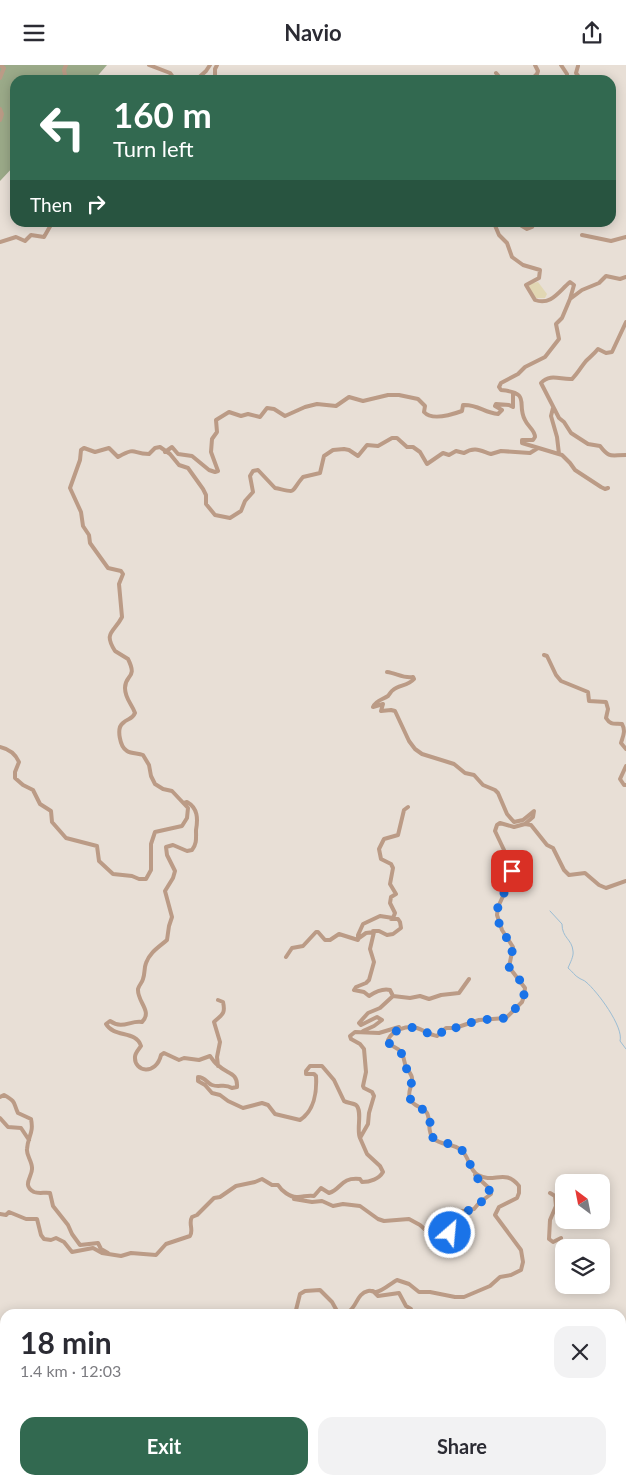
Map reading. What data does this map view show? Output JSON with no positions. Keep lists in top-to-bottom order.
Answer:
{
  "north": "top left",
  "page": {
    "header": "Navio",
    "turn": ["160 m", "Turn left"],
    "then": "Then",
    "heading": ["18 min", "1.4 km · 12:03"],
    "buttons": ["Exit", "Share"]
  }
}
